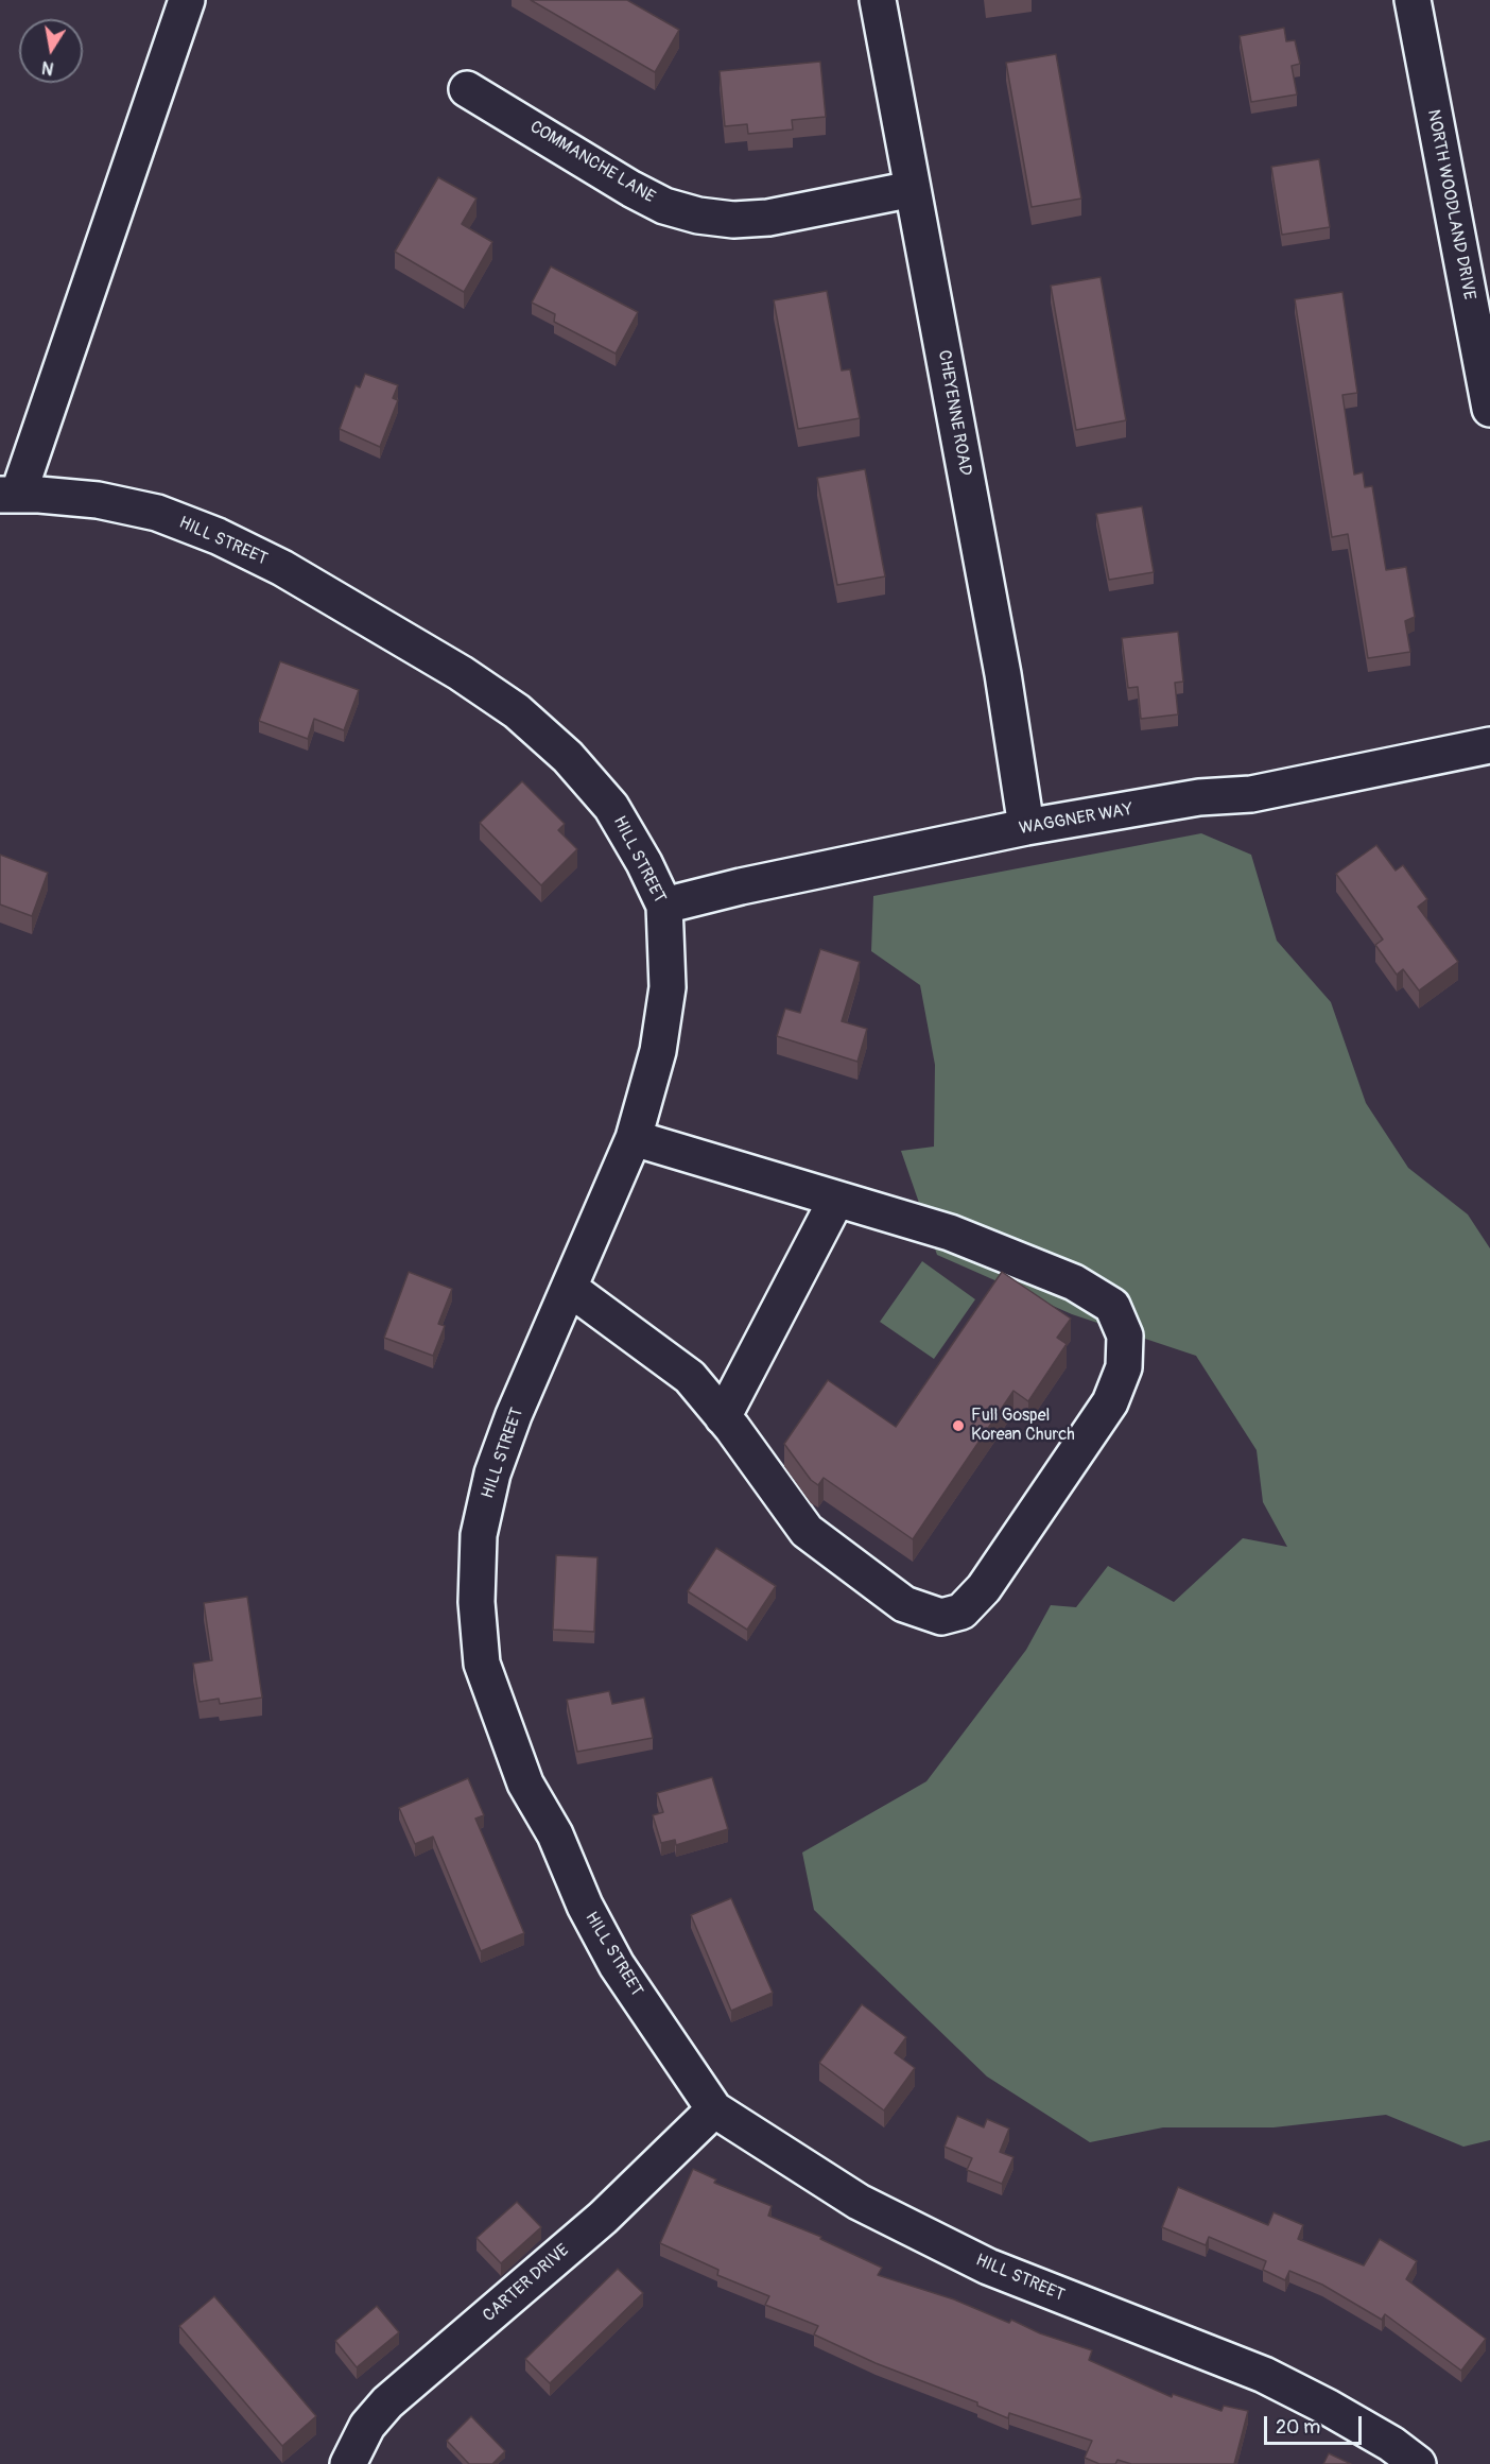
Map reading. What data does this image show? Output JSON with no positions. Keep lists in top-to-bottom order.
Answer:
{
  "streets": {
    "street": [
      "COMMANCHE LANE",
      "NORTH WOODLAND DRIVE",
      "CHEYENNE ROAD",
      "HILL STREET",
      "WAGGNER WAY",
      "CARTER DRIVE"
    ]
  },
  "crossings": [
    ["COMMANCHE LANE", "CHEYENNE ROAD"],
    ["CHEYENNE ROAD", "WAGGNER WAY"],
    ["HILL STREET", "WAGGNER WAY"],
    ["HILL STREET", "CARTER DRIVE"]
  ],
  "places": ["Full Gospel Korean Church"],
  "scale_bar": "20 m",
  "north": "bottom"
}
